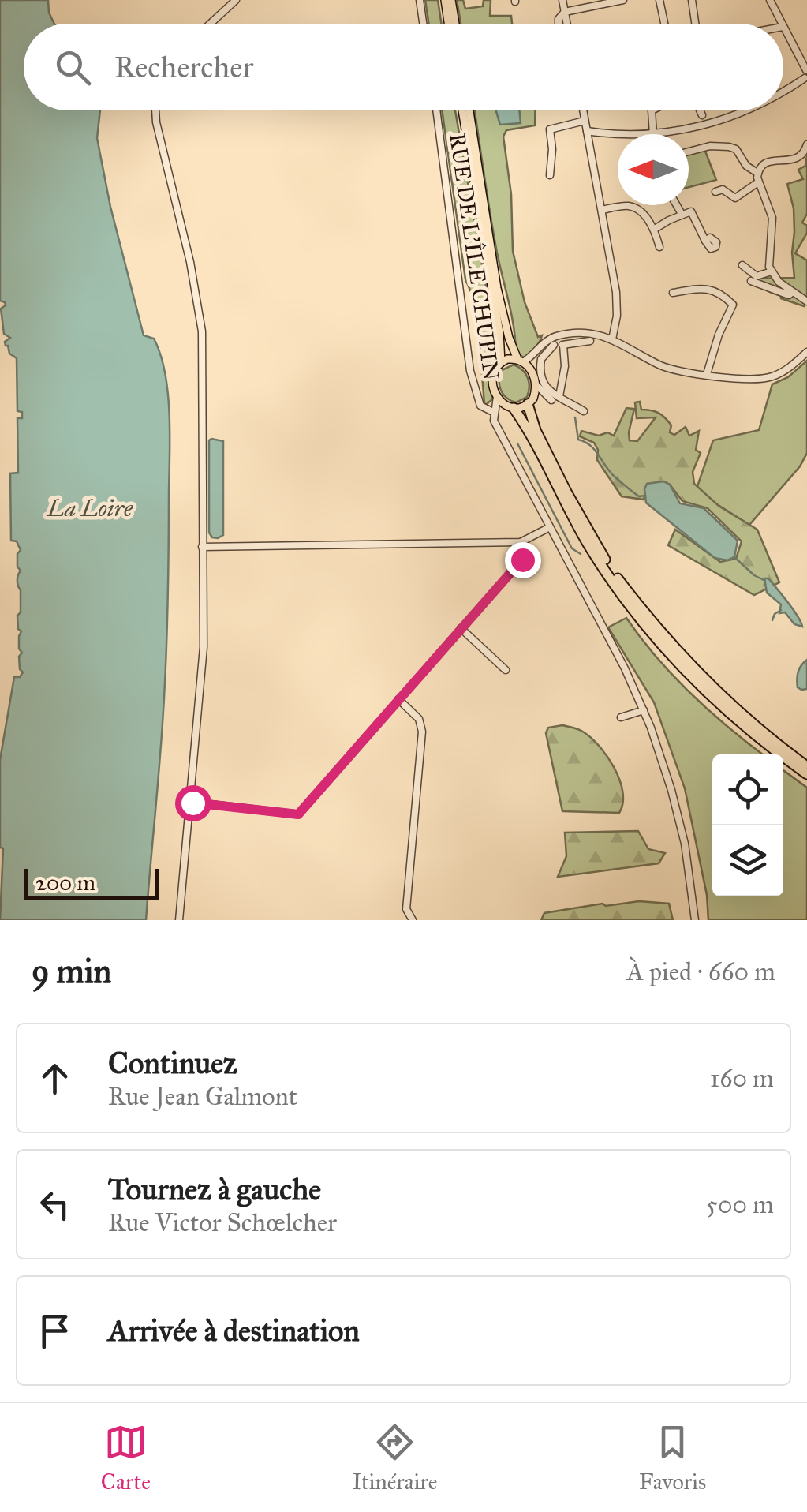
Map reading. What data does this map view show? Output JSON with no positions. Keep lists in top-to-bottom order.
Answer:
{
  "streets": {
    "street": ["RUE DE L'ÎLE CHUPIN"]
  },
  "water": ["La Loire"],
  "scale_bar": "200 m",
  "north": "left",
  "page": {
    "search": "Rechercher",
    "scale": "200 m",
    "heading": ["9 min", "À pied · 660 m"],
    "list": [
      ["Continuez", "Rue Jean Galmont", "160 m"],
      ["Tournez à gauche", "Rue Victor Schœlcher", "500 m"],
      "Arrivée à destination"
    ],
    "nav": ["Carte", "Itinéraire", "Favoris"]
  }
}
